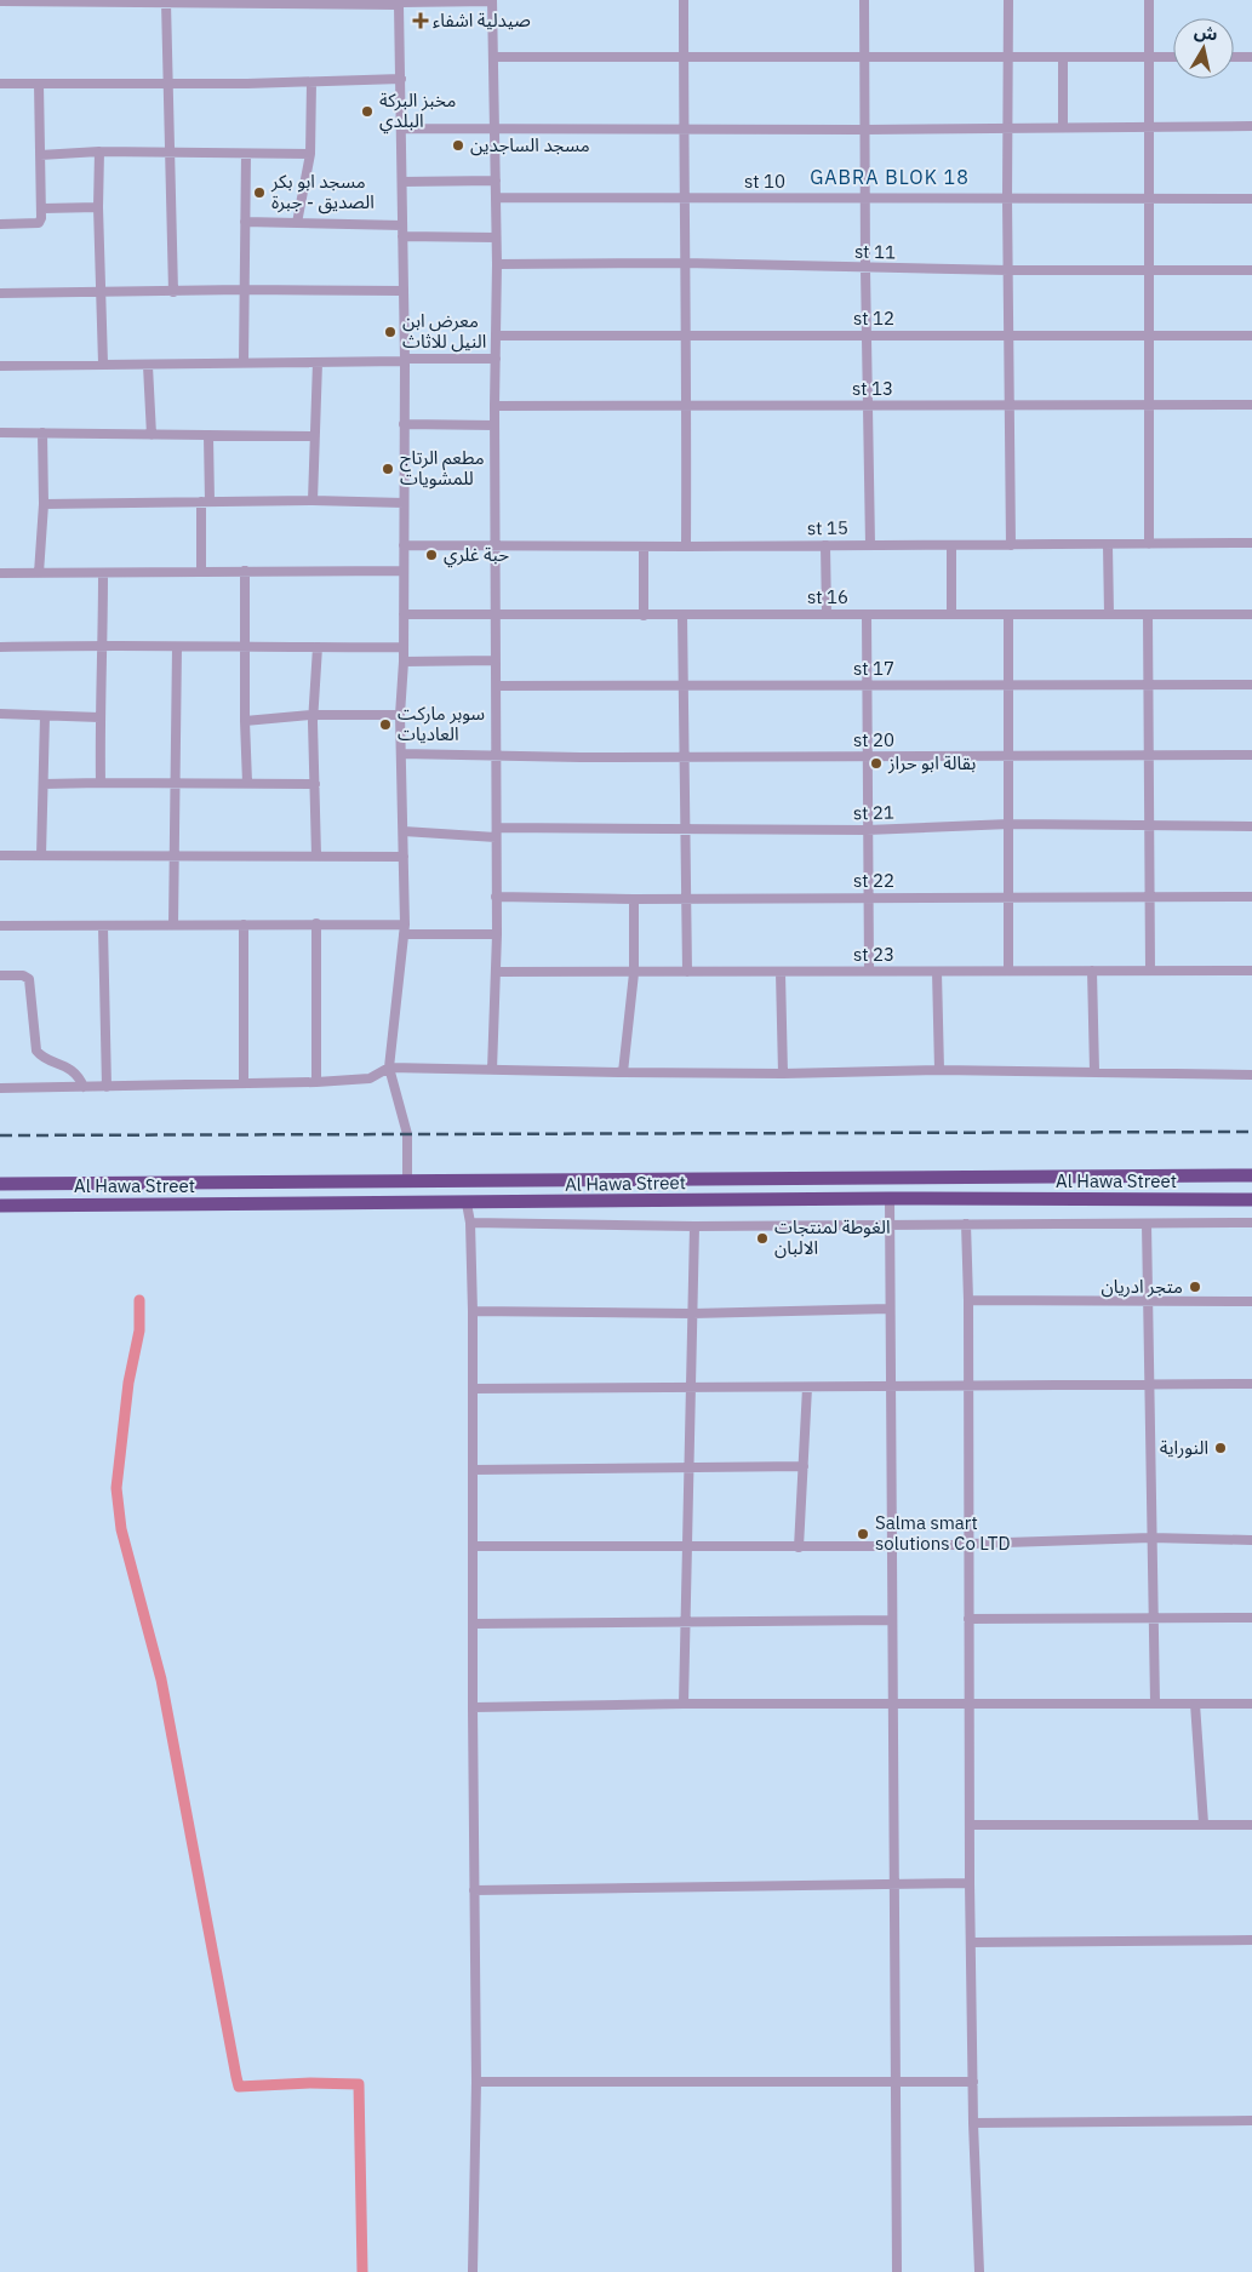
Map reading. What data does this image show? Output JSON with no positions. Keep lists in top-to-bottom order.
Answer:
{
  "streets": {
    "highway": ["Al Hawa Street"],
    "street": [
      "st 10",
      "st 11",
      "st 12",
      "st 13",
      "st 15",
      "st 16",
      "st 17",
      "st 20",
      "st 21",
      "st 22",
      "st 23"
    ]
  },
  "districts": ["GABRA BLOK 18"],
  "places": {
    "health": ["صيدلية اشفاء"],
    "other": [
      "مخبز البركة البلدي",
      "مسجد الساجدين",
      "مسجد ابو بكر الصديق - جبرة",
      "معرض ابن النيل للاثاث",
      "مطعم الرتاج للمشويات",
      "حبة غلري",
      "سوبر ماركت العاديات",
      "بقالة ابو حراز",
      "الغوطة لمنتجات الالبان",
      "متجر ادريان",
      "النوراية",
      "Salma smart solutions Co LTD"
    ]
  },
  "north": "top"
}
